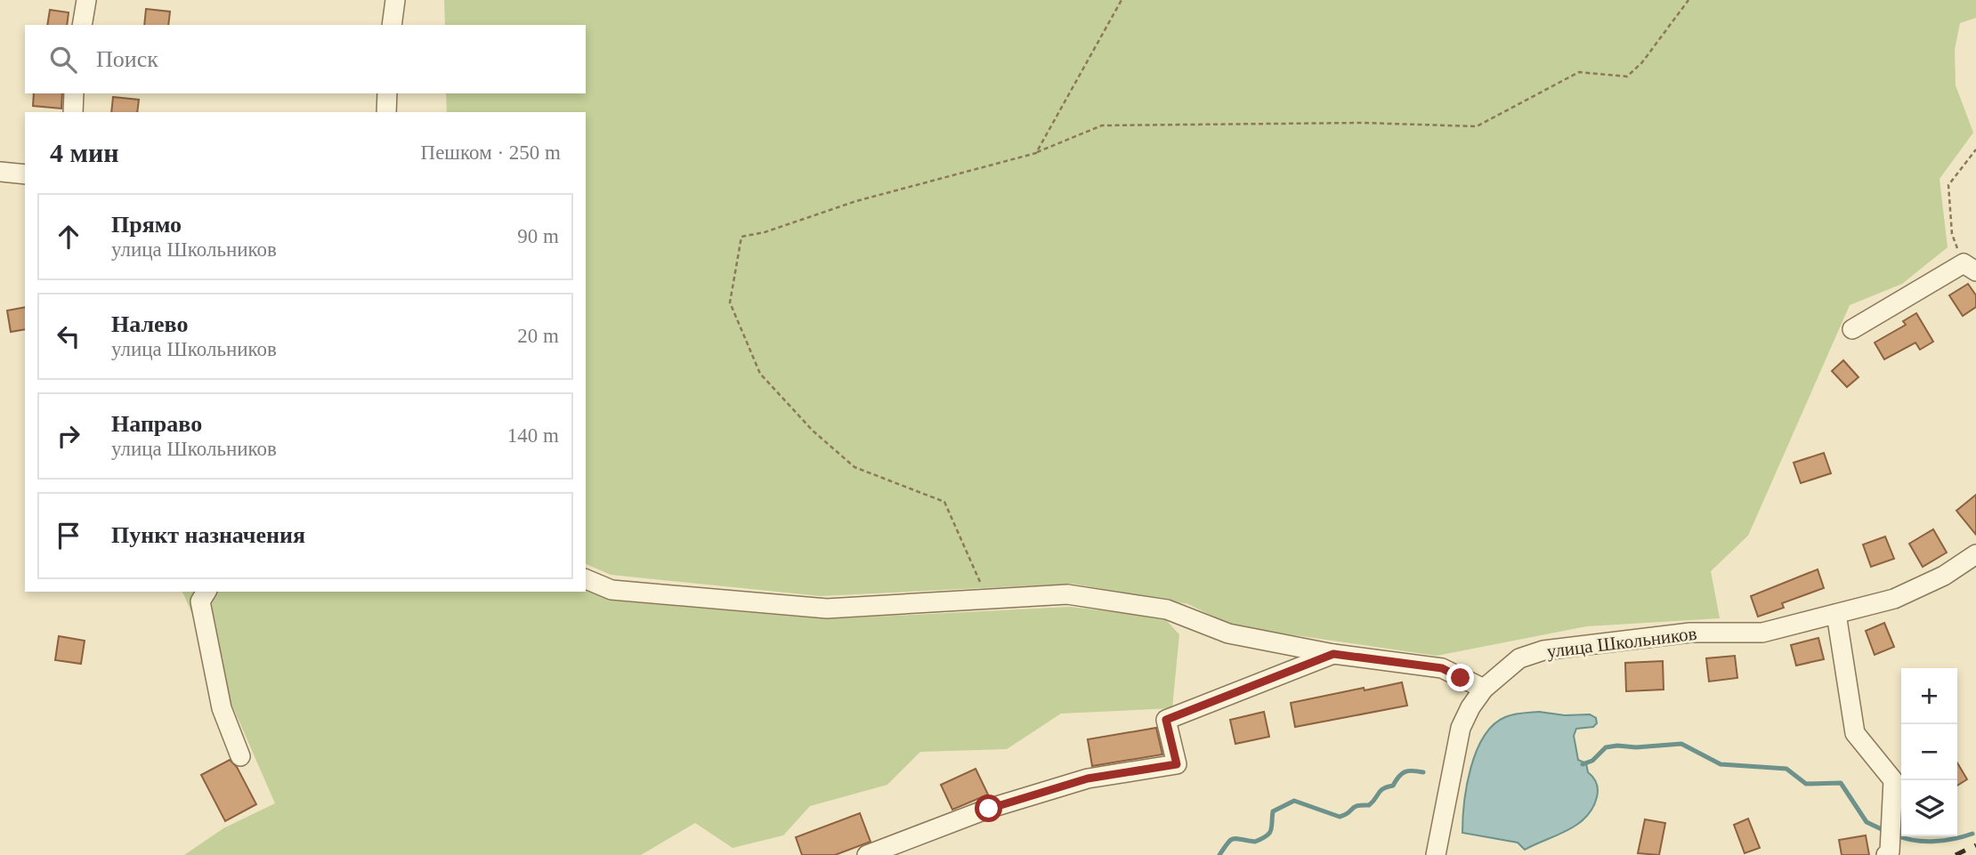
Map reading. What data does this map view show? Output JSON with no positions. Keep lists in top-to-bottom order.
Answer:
{
  "streets": {
    "street": ["улица Школьников"]
  },
  "page": {
    "search": "Поиск",
    "heading": ["4 мин", "Пешком · 250 m"],
    "list": [
      ["Прямо", "улица Школьников", "90 m"],
      ["Налево", "улица Школьников", "20 m"],
      ["Направо", "улица Школьников", "140 m"],
      "Пункт назначения"
    ],
    "map_buttons": ["+", "−"]
  }
}
